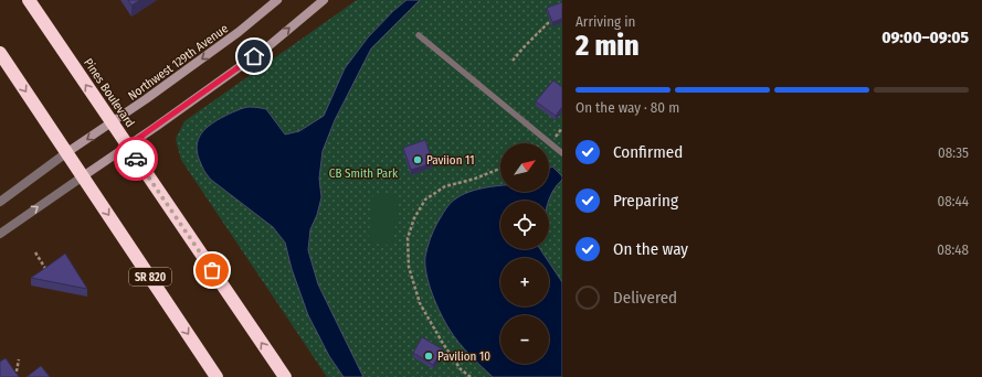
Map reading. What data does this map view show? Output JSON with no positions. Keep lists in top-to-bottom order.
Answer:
{
  "streets": {
    "highway": ["Pines Boulevard", "SR 820"],
    "street": ["Northwest 129th Avenue"]
  },
  "crossings": [
    ["Northwest 129th Avenue", "Pines Boulevard"],
    ["Northwest 129th Avenue", "SR 820"]
  ],
  "parks": ["CB Smith Park"],
  "places": ["Paviion 11", "Pavilion 10"],
  "north": "top right",
  "page": {
    "heading": ["2 min", "Arriving in", "09:00–09:05"],
    "bar": "On the way · 80 m",
    "list": [
      ["Confirmed", "08:35"],
      ["Preparing", "08:44"],
      ["On the way", "08:48"],
      "Delivered"
    ],
    "map_buttons": ["+", "−"]
  }
}
